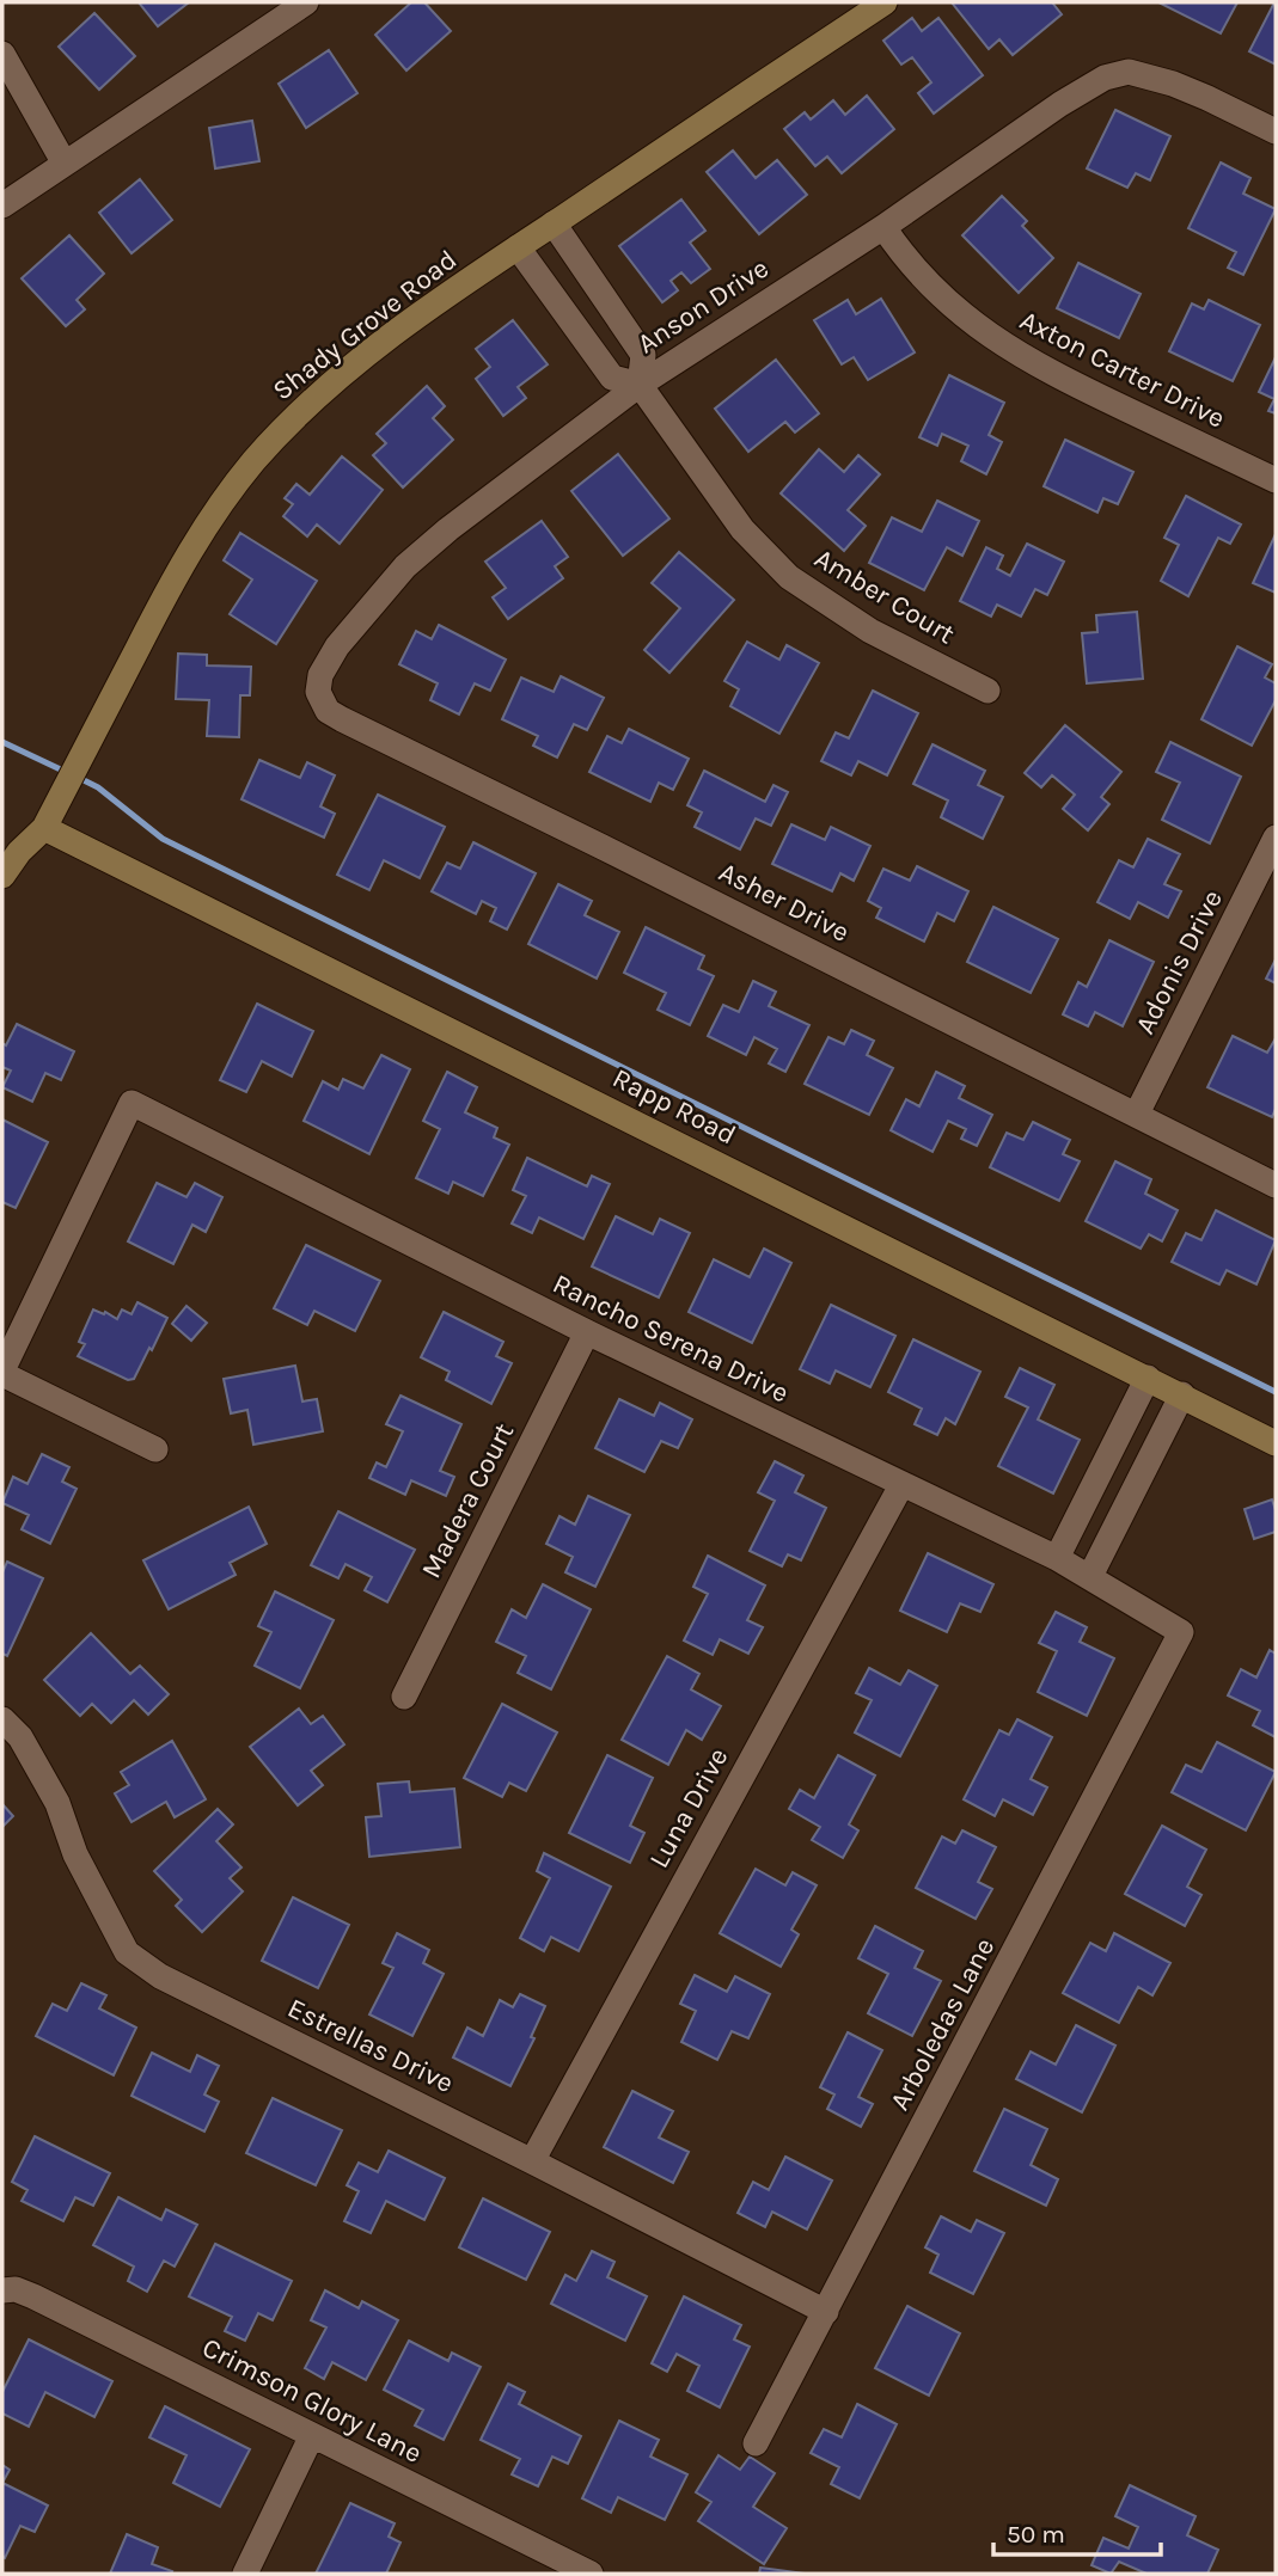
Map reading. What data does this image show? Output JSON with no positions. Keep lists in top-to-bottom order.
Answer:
{
  "streets": {
    "street": [
      "Anson Drive",
      "Shady Grove Road",
      "Axton Carter Drive",
      "Amber Court",
      "Asher Drive",
      "Adonis Drive",
      "Rapp Road",
      "Rancho Serena Drive",
      "Madera Court",
      "Luna Drive",
      "Arboledas Lane",
      "Estrellas Drive",
      "Crimson Glory Lane"
    ]
  },
  "crossings": [
    ["Anson Drive", "Axton Carter Drive"],
    ["Anson Drive", "Amber Court"],
    ["Anson Drive", "Asher Drive"],
    ["Shady Grove Road", "Amber Court"],
    ["Shady Grove Road", "Rapp Road"],
    ["Asher Drive", "Adonis Drive"],
    ["Rancho Serena Drive", "Madera Court"],
    ["Rancho Serena Drive", "Luna Drive"],
    ["Rancho Serena Drive", "Arboledas Lane"],
    ["Luna Drive", "Estrellas Drive"],
    ["Arboledas Lane", "Estrellas Drive"]
  ],
  "scale_bar": "50 m"
}
